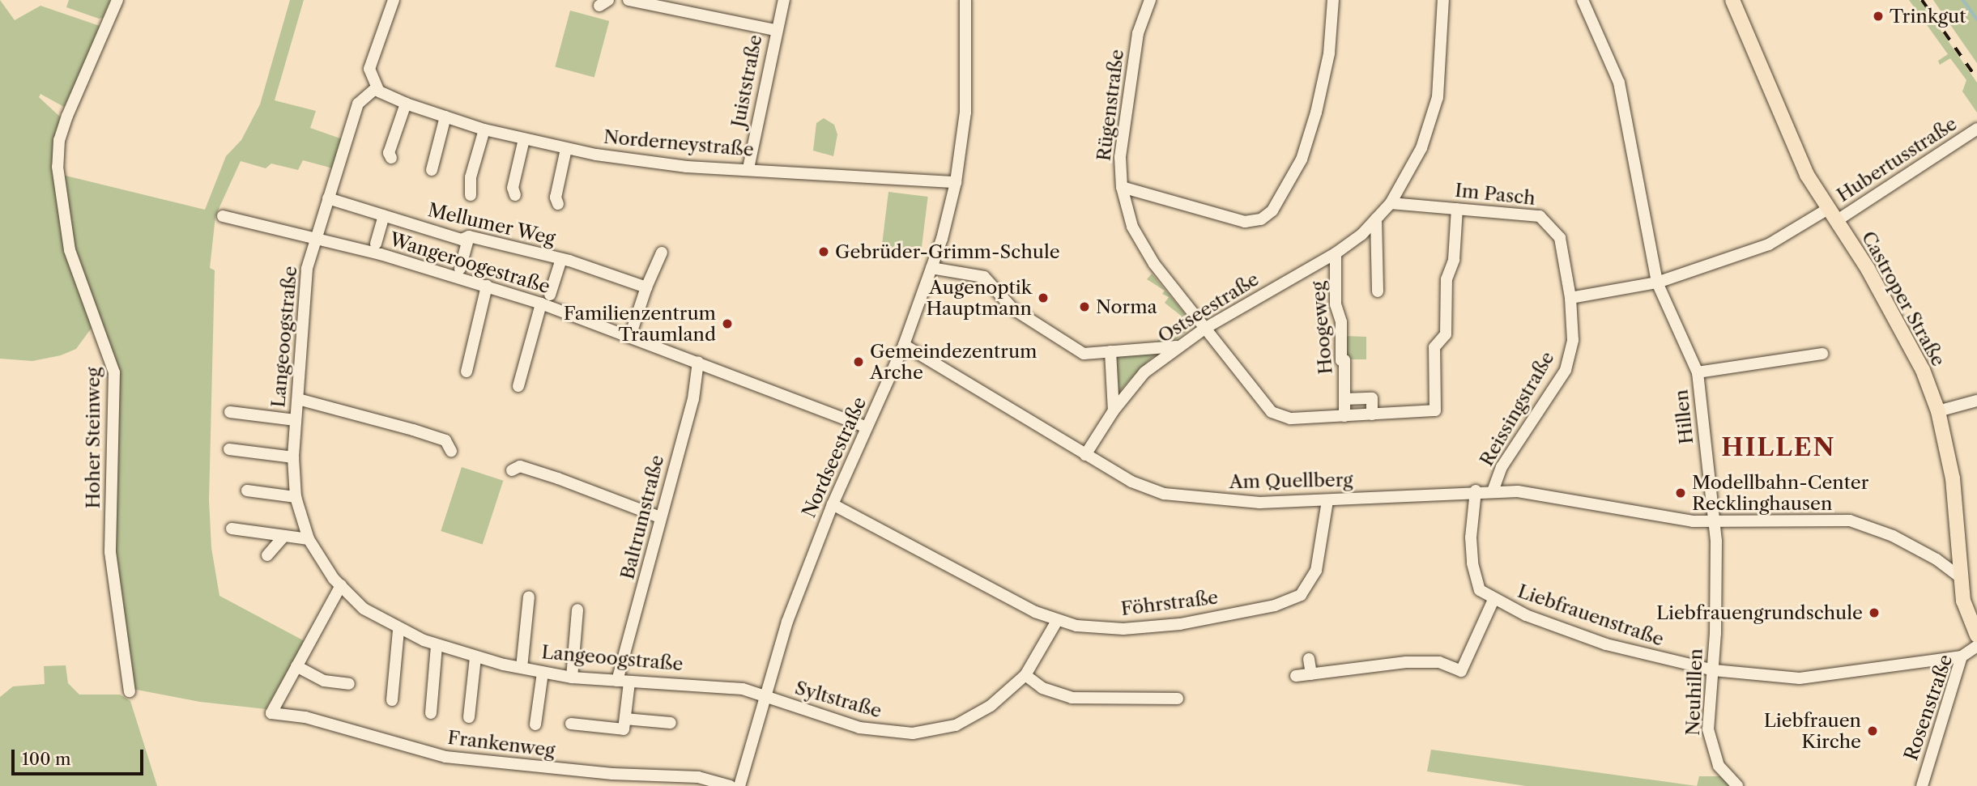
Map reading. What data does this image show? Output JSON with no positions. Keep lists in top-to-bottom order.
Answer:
{
  "streets": {
    "main road": ["Castroper Straße"],
    "street": [
      "Juiststraße",
      "Rügenstraße",
      "Norderneystraße",
      "Hubertusstraße",
      "Im Pasch",
      "Mellumer Weg",
      "Wangeroogestraße",
      "Ostseestraße",
      "Hoogeweg",
      "Langeoogstraße",
      "Reissingstraße",
      "Hillen",
      "Hoher Steinweg",
      "Nordseestraße",
      "Am Quellberg",
      "Baltrumstraße",
      "Föhrstraße",
      "Liebfrauenstraße",
      "Neuhillen",
      "Syltstraße",
      "Rosenstraße",
      "Frankenweg"
    ]
  },
  "crossings": [
    ["Juiststraße", "Norderneystraße"],
    ["Rügenstraße", "Im Pasch"],
    ["Rügenstraße", "Ostseestraße"],
    ["Rügenstraße", "Hoogeweg"],
    ["Norderneystraße", "Nordseestraße"],
    ["Hubertusstraße", "Castroper Straße"],
    ["Im Pasch", "Ostseestraße"],
    ["Im Pasch", "Reissingstraße"],
    ["Wangeroogestraße", "Langeoogstraße"],
    ["Wangeroogestraße", "Nordseestraße"],
    ["Wangeroogestraße", "Baltrumstraße"],
    ["Ostseestraße", "Hoogeweg"],
    ["Ostseestraße", "Am Quellberg"],
    ["Langeoogstraße", "Nordseestraße"],
    ["Langeoogstraße", "Baltrumstraße"],
    ["Langeoogstraße", "Syltstraße"],
    ["Reissingstraße", "Am Quellberg"],
    ["Hillen", "Am Quellberg"],
    ["Hillen", "Neuhillen"],
    ["Nordseestraße", "Am Quellberg"],
    ["Nordseestraße", "Föhrstraße"],
    ["Nordseestraße", "Syltstraße"],
    ["Am Quellberg", "Föhrstraße"],
    ["Am Quellberg", "Liebfrauenstraße"],
    ["Am Quellberg", "Neuhillen"],
    ["Föhrstraße", "Syltstraße"],
    ["Liebfrauenstraße", "Neuhillen"],
    ["Liebfrauenstraße", "Rosenstraße"]
  ],
  "districts": ["HILLEN"],
  "places": [
    "Trinkgut",
    "Gebrüder-Grimm-Schule",
    "Augenoptik Hauptmann",
    "Norma",
    "Familienzentrum Traumland",
    "Gemeindezentrum Arche",
    "Modellbahn-Center Recklinghausen",
    "Liebfrauengrundschule",
    "Liebfrauen Kirche"
  ],
  "scale_bar": "100 m"
}
